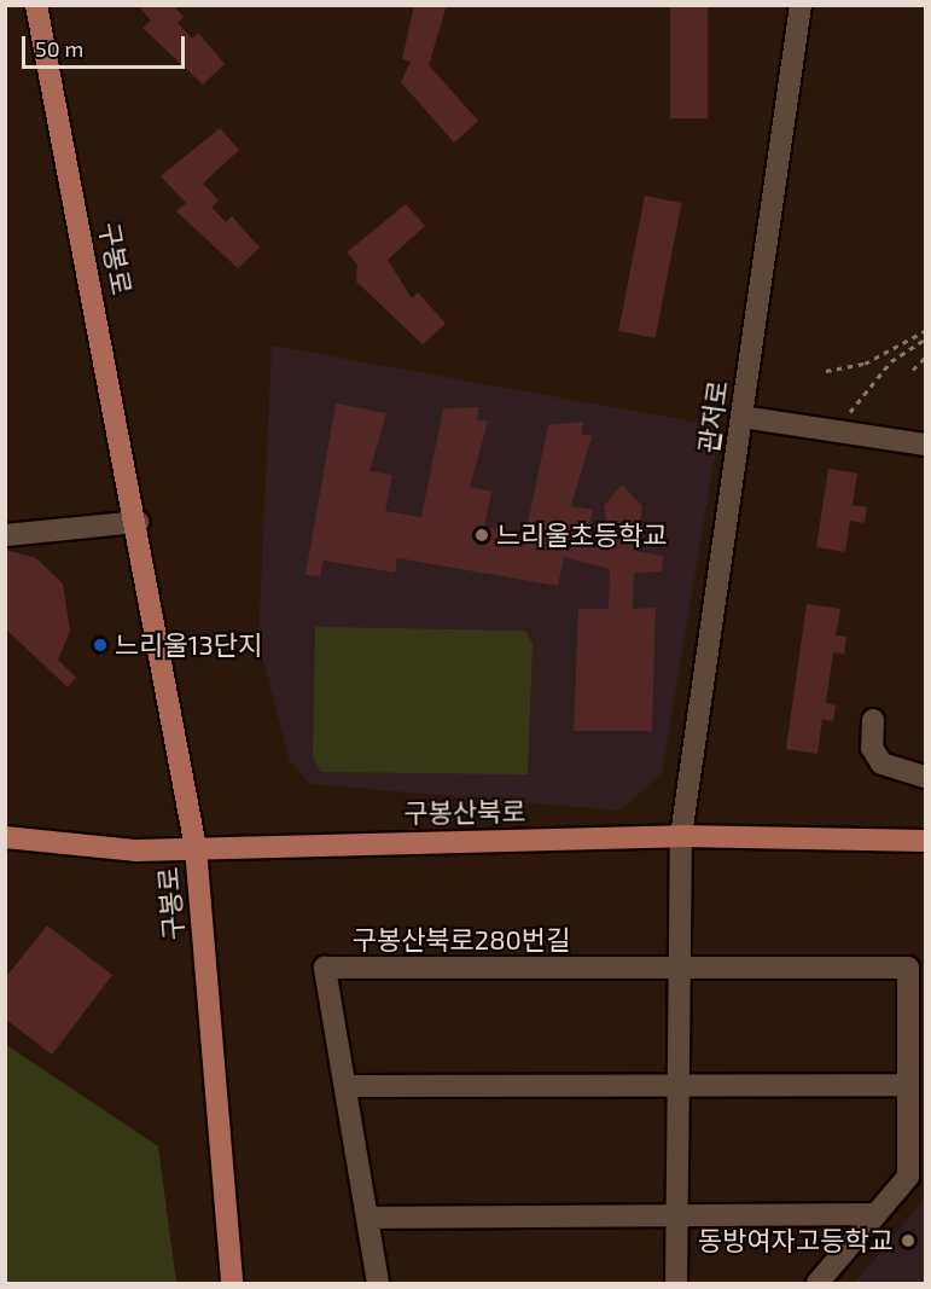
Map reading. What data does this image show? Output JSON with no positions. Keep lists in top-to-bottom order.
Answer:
{
  "streets": {
    "main road": ["구봉로", "구봉산북로"],
    "street": ["관저로", "구봉산북로280번길"]
  },
  "crossings": [
    ["구봉로", "구봉산북로"],
    ["관저로", "구봉산북로"]
  ],
  "places": ["느리울초등학교", "느리울13단지", "동방여자고등학교"],
  "scale_bar": "50 m"
}
